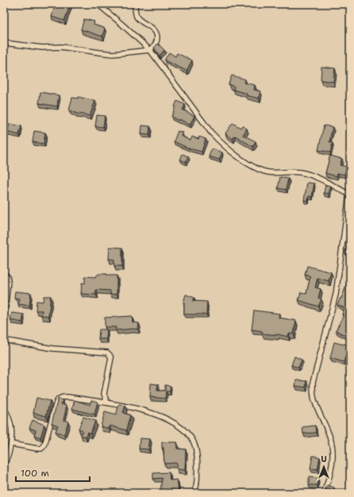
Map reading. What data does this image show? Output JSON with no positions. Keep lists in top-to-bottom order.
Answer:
{
  "scale_bar": "100 m",
  "north": "top"
}
